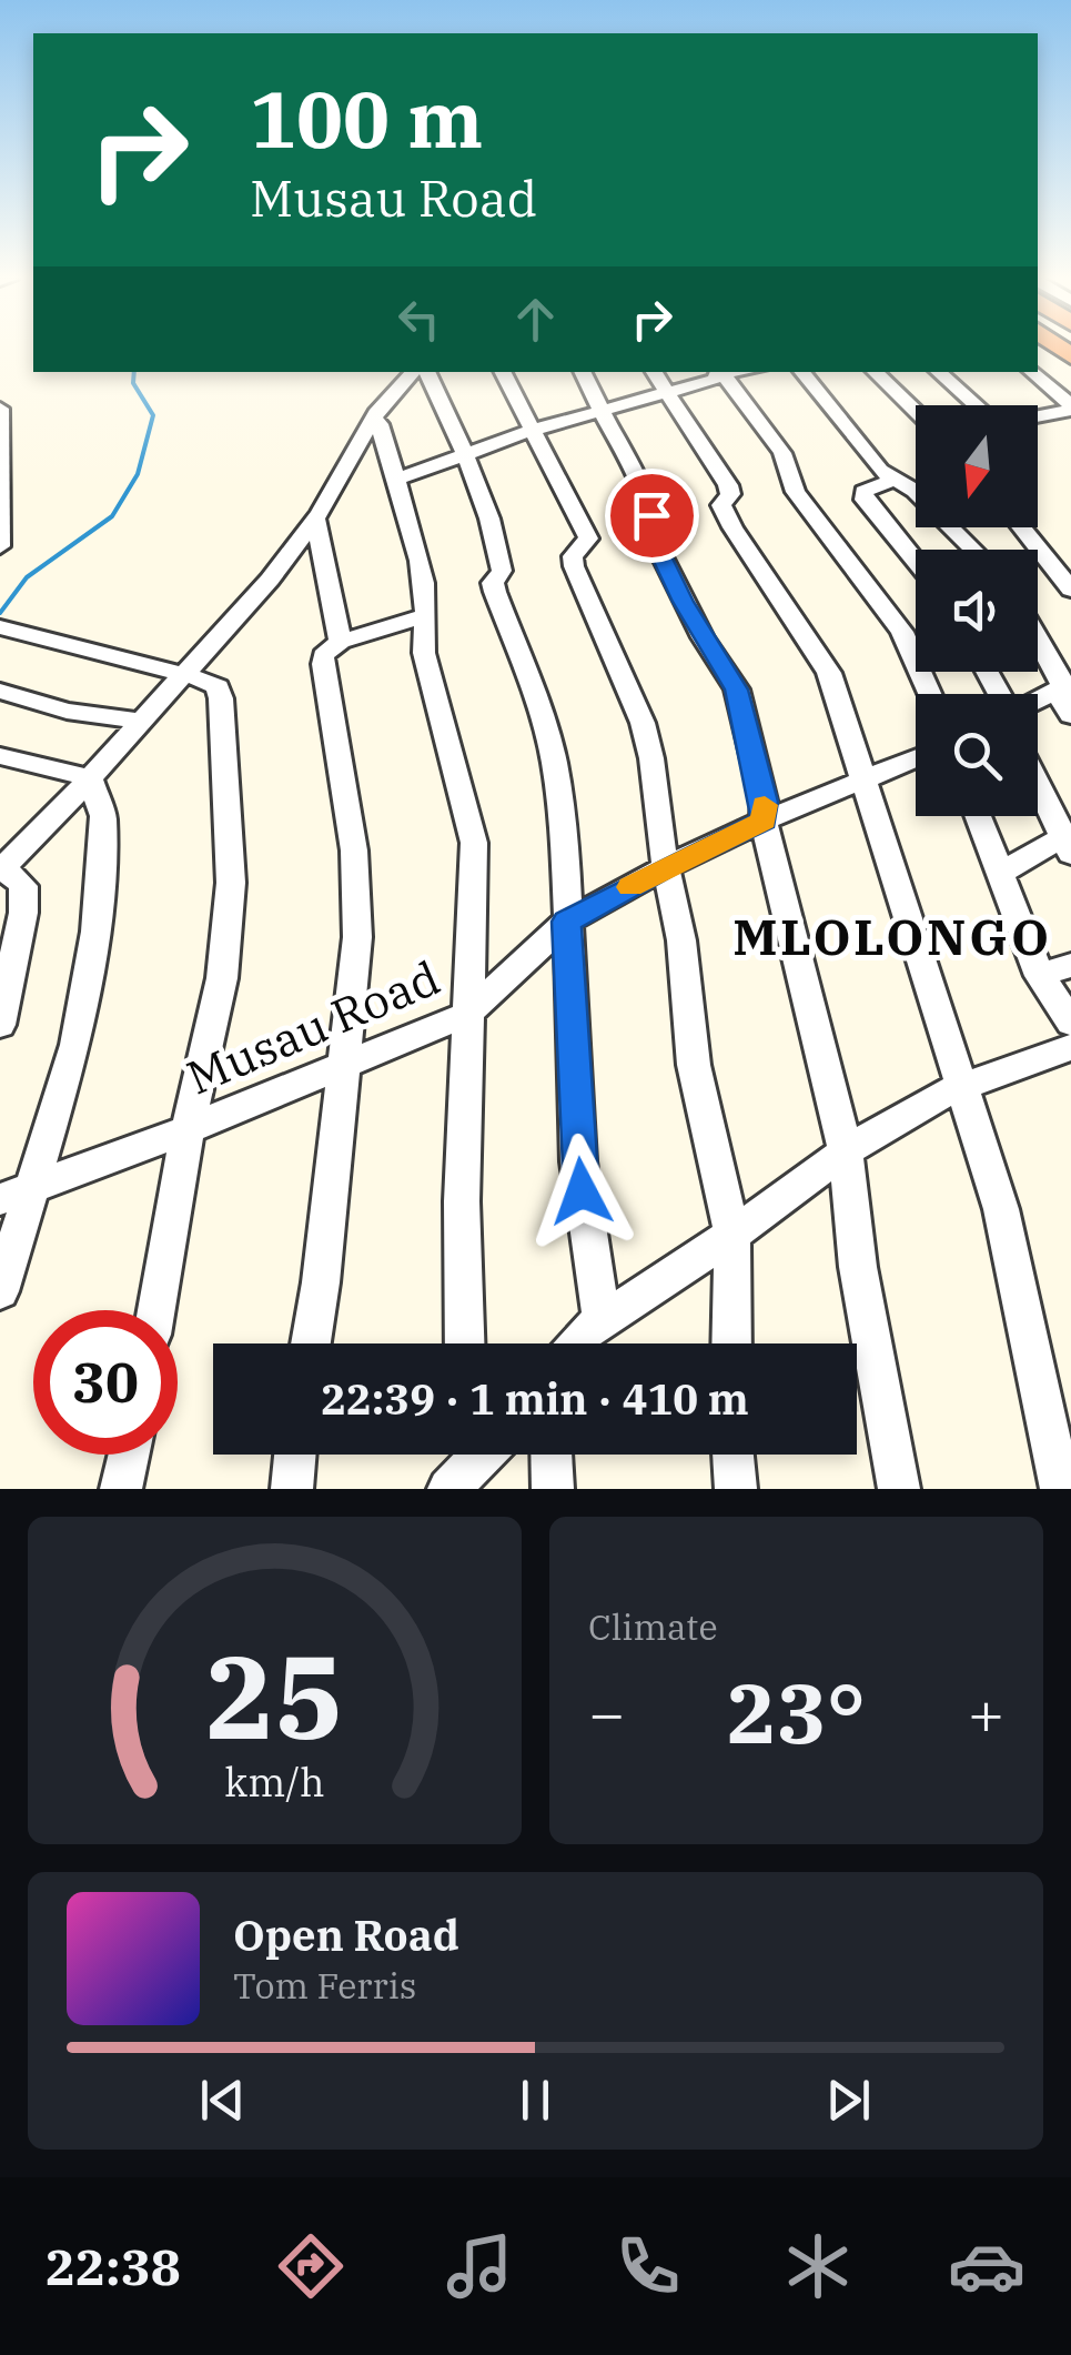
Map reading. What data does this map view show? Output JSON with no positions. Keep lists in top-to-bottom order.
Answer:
{
  "streets": {
    "street": ["Musau Road"]
  },
  "districts": ["MLOLONGO"],
  "north": "bottom",
  "page": {
    "turn": ["100 m", "Musau Road"],
    "limit": "30",
    "trip": "22:39 · 1 min · 410 m",
    "tile": "Climate",
    "heat": ["−", "23°", "+"],
    "song": ["Open Road", "Tom Ferris"],
    "tabs": "22:38",
    "gauge": ["25", "km/h"]
  }
}
